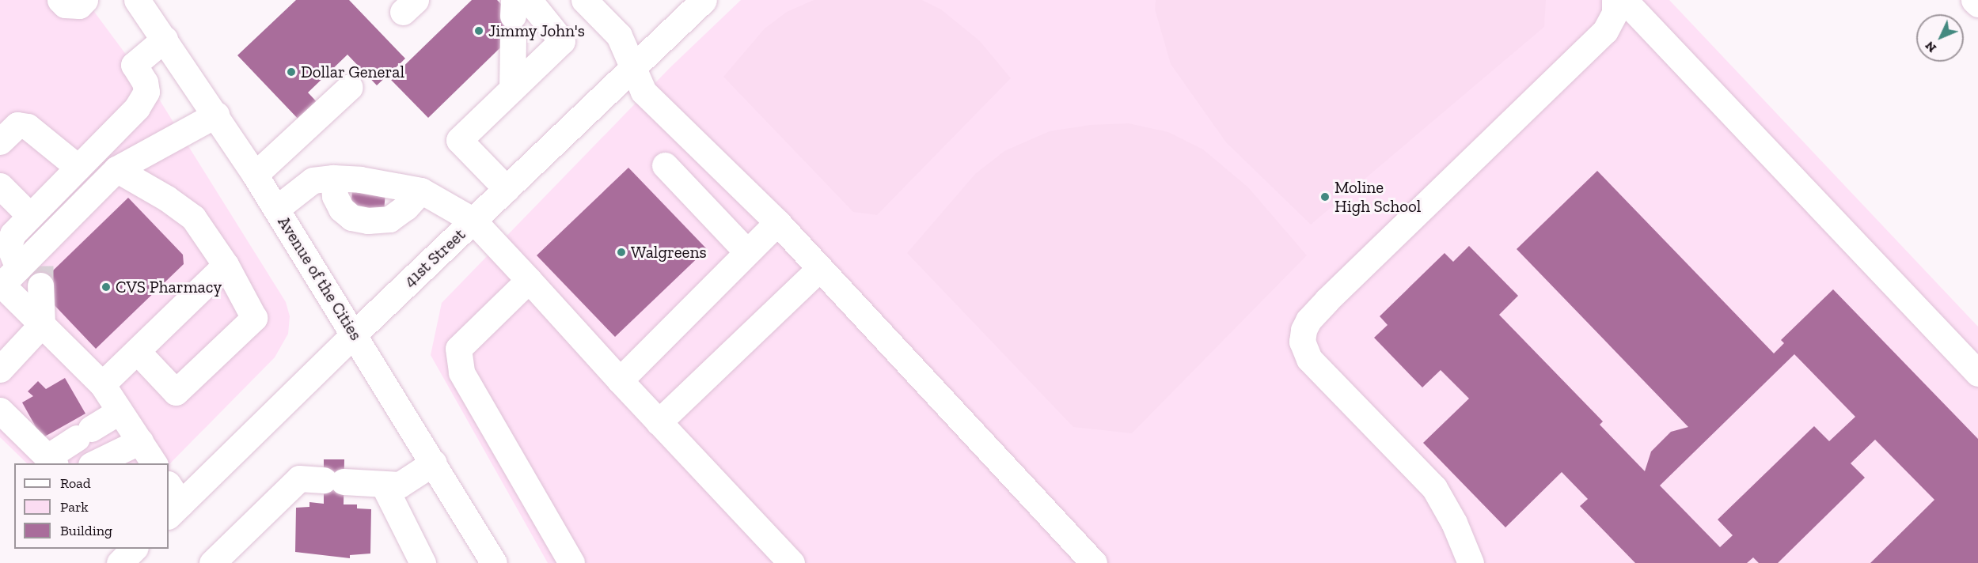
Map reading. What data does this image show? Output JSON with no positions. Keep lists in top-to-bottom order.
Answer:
{
  "streets": {
    "street": ["41st Street", "Avenue of the Cities"]
  },
  "crossings": [
    ["41st Street", "Avenue of the Cities"]
  ],
  "places": [
    "Jimmy John's",
    "Dollar General",
    "Moline High School",
    "Walgreens",
    "CVS Pharmacy"
  ],
  "legend": ["Road", "Park", "Building"],
  "north": "bottom left"
}
